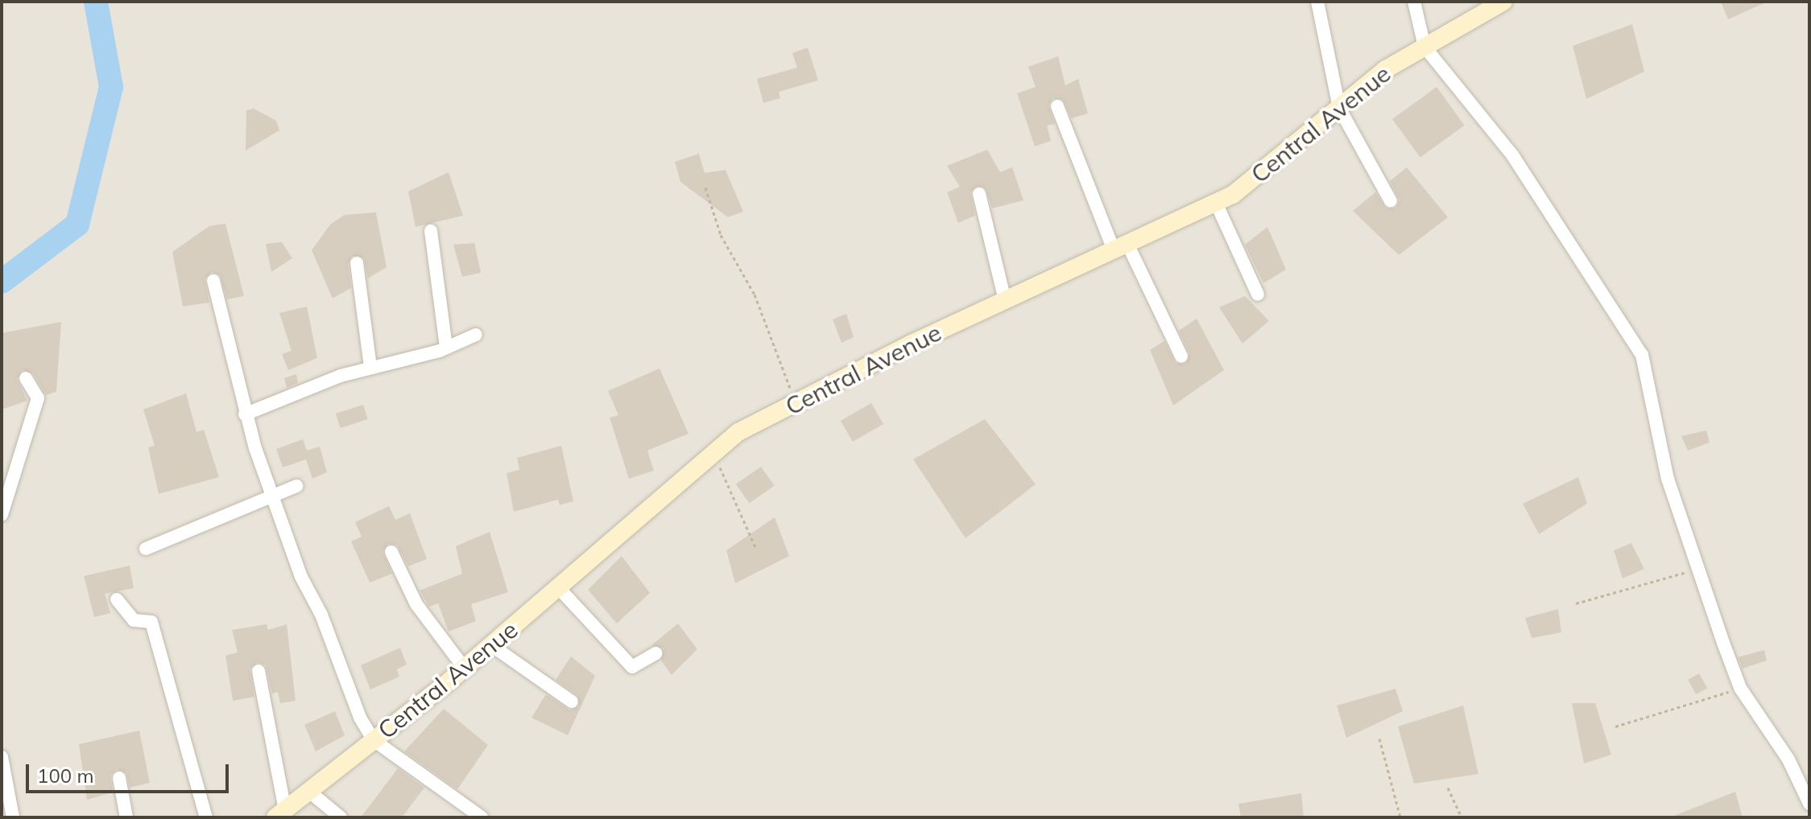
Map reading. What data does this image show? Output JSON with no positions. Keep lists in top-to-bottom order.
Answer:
{
  "streets": {
    "street": ["Central Avenue"]
  },
  "scale_bar": "100 m"
}
